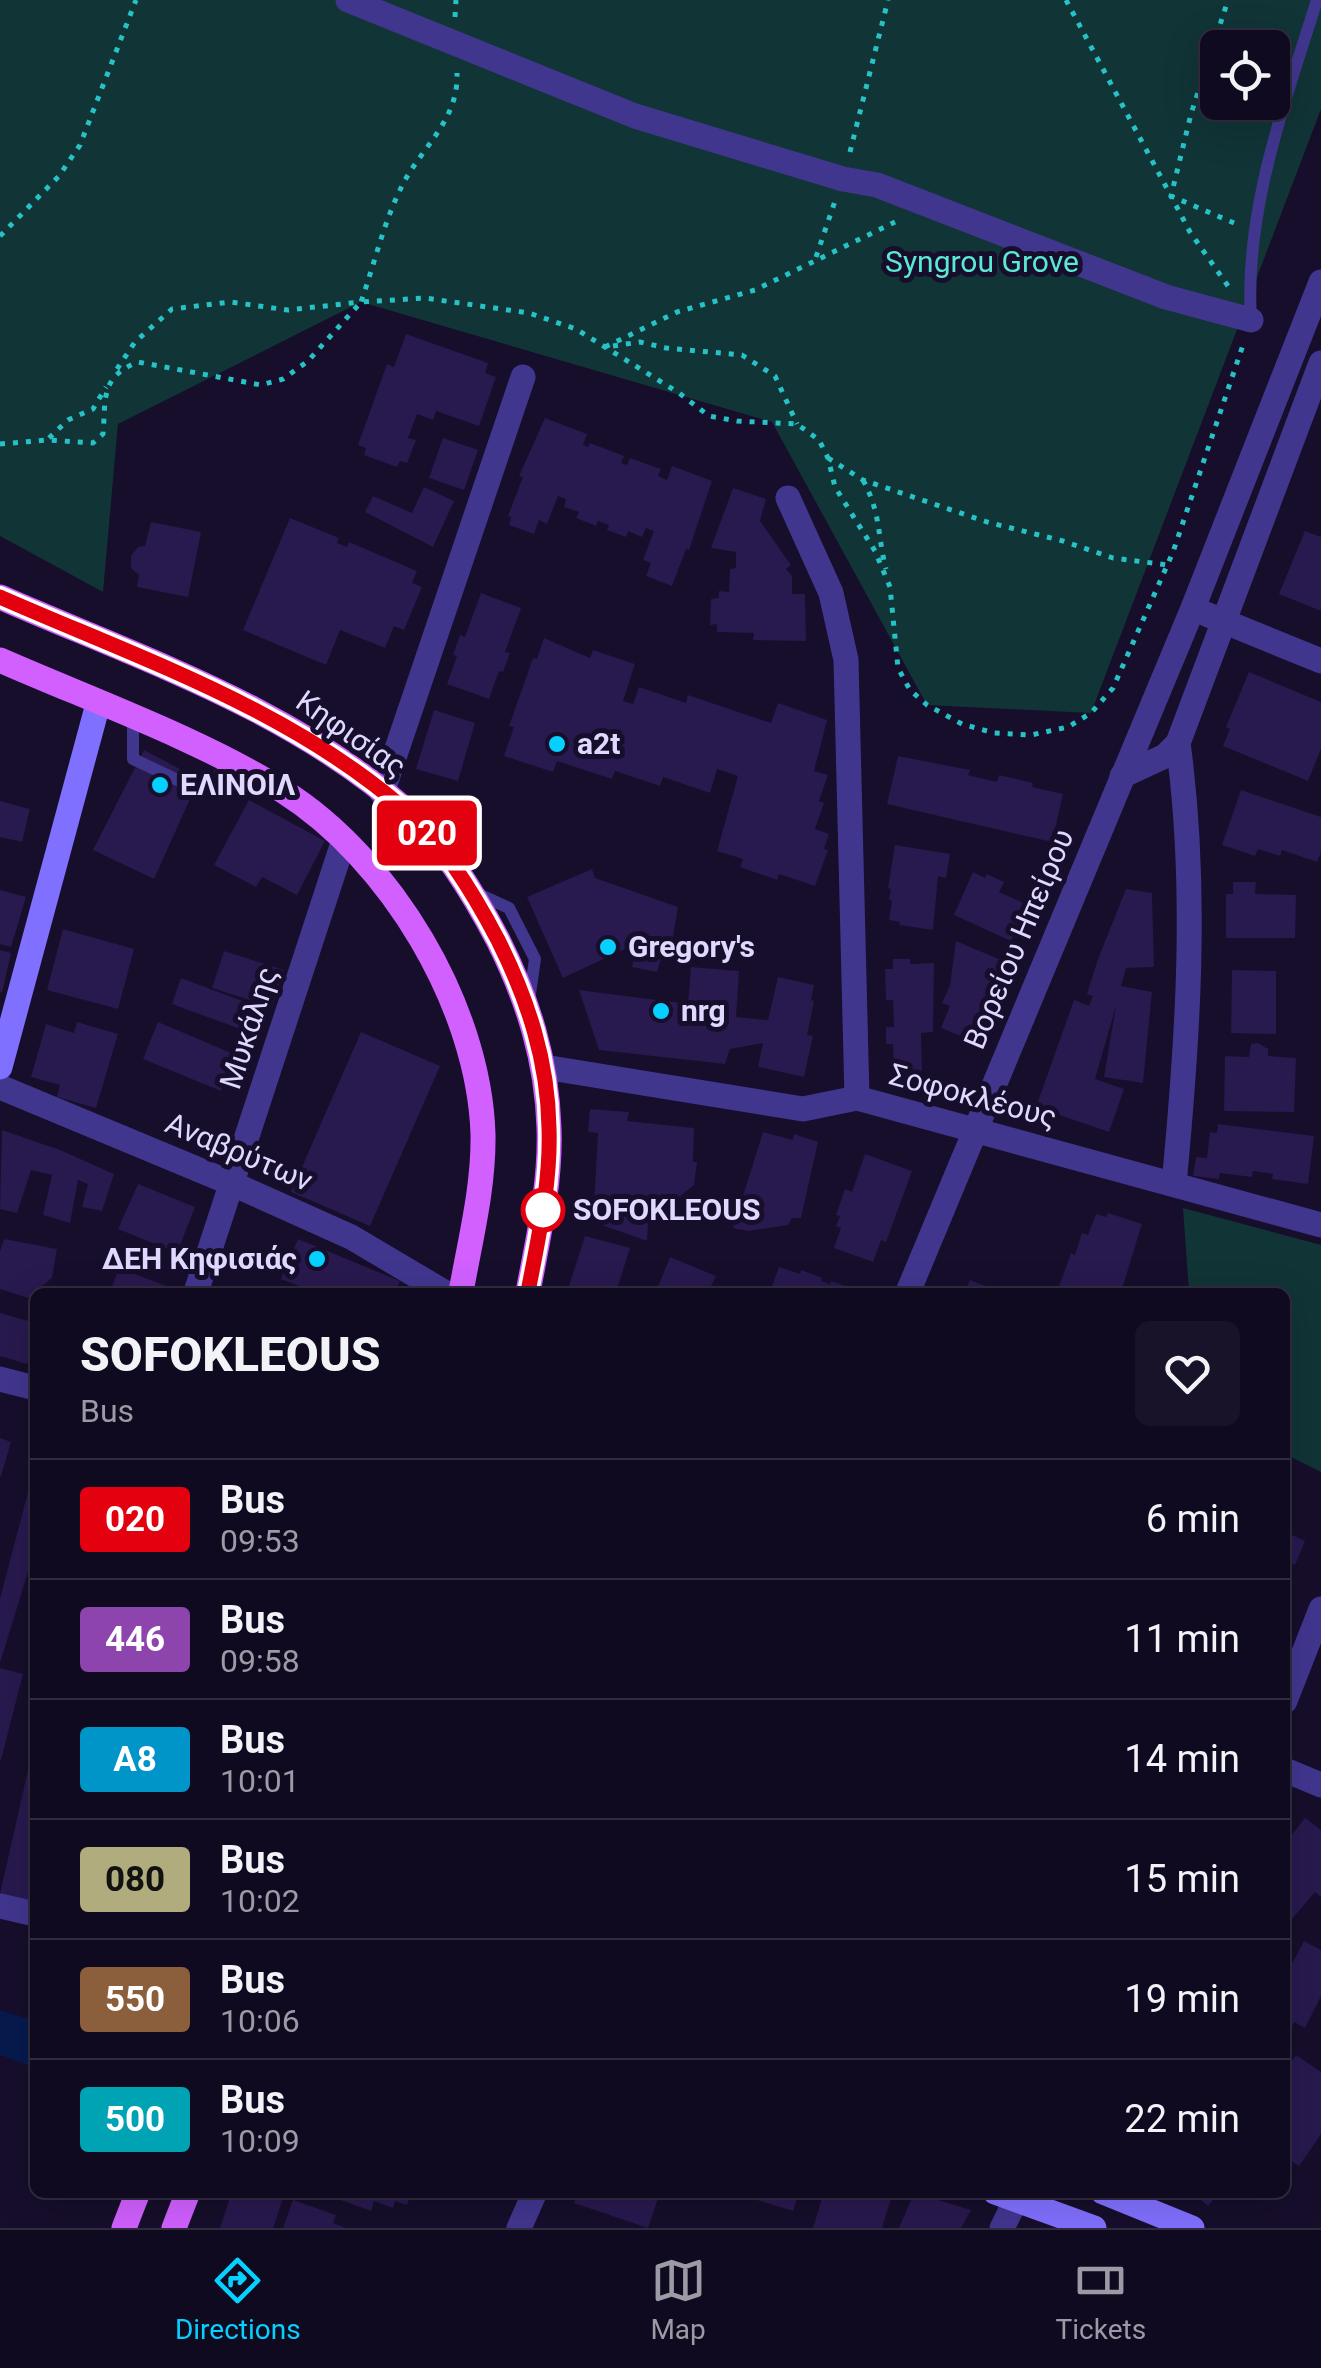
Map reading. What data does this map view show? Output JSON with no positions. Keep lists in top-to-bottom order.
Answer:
{
  "streets": {
    "main road": ["Κηφισίας"],
    "street": [
      "Βορείου Ηπείρου",
      "Μυκάλης",
      "Σοφοκλέους",
      "Αναβρύτων"
    ]
  },
  "crossings": [
    ["Κηφισίας", "Σοφοκλέους"],
    ["Βορείου Ηπείρου", "Σοφοκλέους"],
    ["Μυκάλης", "Αναβρύτων"]
  ],
  "parks": ["Syngrou Grove"],
  "places": [
    "a2t",
    "ΕΛΙΝΟΙΛ",
    "Gregory's",
    "nrg",
    "SOFOKLEOUS",
    "ΔΕΗ Κηφισιάς"
  ],
  "lines": ["bus line 020"],
  "page": {
    "on_map": "020",
    "heading": ["SOFOKLEOUS", "Bus"],
    "list": [
      {
        "mark": "020",
        "name": "Bus",
        "note": "09:53",
        "value": "6 min"
      },
      {
        "mark": "446",
        "name": "Bus",
        "note": "09:58",
        "value": "11 min"
      },
      {
        "mark": "A8",
        "name": "Bus",
        "note": "10:01",
        "value": "14 min"
      },
      {
        "mark": "080",
        "name": "Bus",
        "note": "10:02",
        "value": "15 min"
      },
      {
        "mark": "550",
        "name": "Bus",
        "note": "10:06",
        "value": "19 min"
      },
      {
        "mark": "500",
        "name": "Bus",
        "note": "10:09",
        "value": "22 min"
      }
    ],
    "tabs": ["Directions", "Map", "Tickets"]
  }
}
